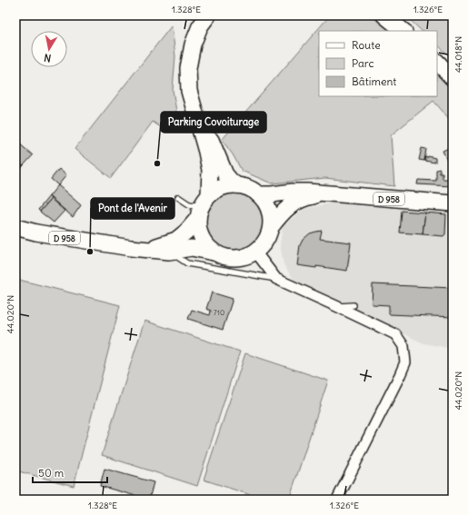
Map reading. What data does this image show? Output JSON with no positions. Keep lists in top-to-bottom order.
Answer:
{
  "streets": {
    "main road": ["D 958"]
  },
  "places": ["Parking Covoiturage", "Pont de l'Avenir"],
  "house_numbers": ["710"],
  "legend": ["Route", "Parc", "Bâtiment"],
  "scale_bar": "50 m",
  "north": "bottom",
  "coordinates": [
    "1.328°E",
    "1.326°E",
    "44.018°N",
    "44.020°N"
  ]
}
